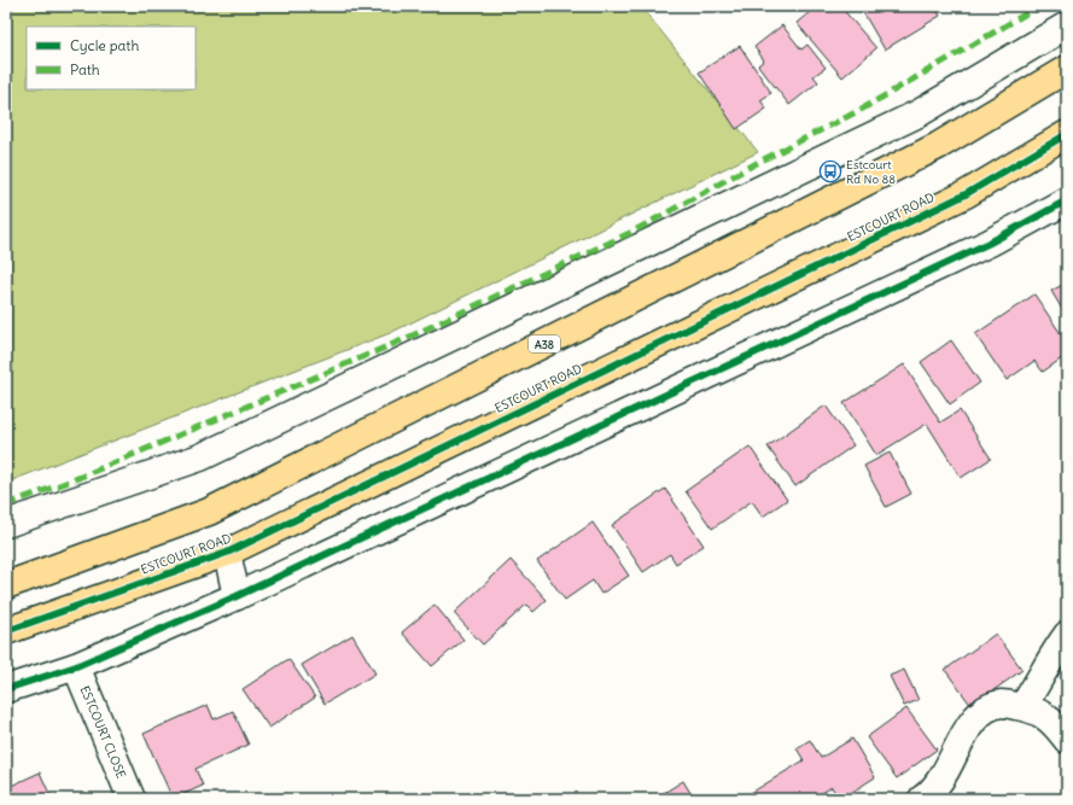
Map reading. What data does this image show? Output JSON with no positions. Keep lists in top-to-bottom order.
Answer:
{
  "streets": {
    "main road": ["ESTCOURT ROAD", "A38"],
    "street": ["ESTCOURT CLOSE"]
  },
  "places": {
    "bus stop": ["Estcourt Rd No 88"]
  },
  "legend": ["Cycle path", "Path"]
}
